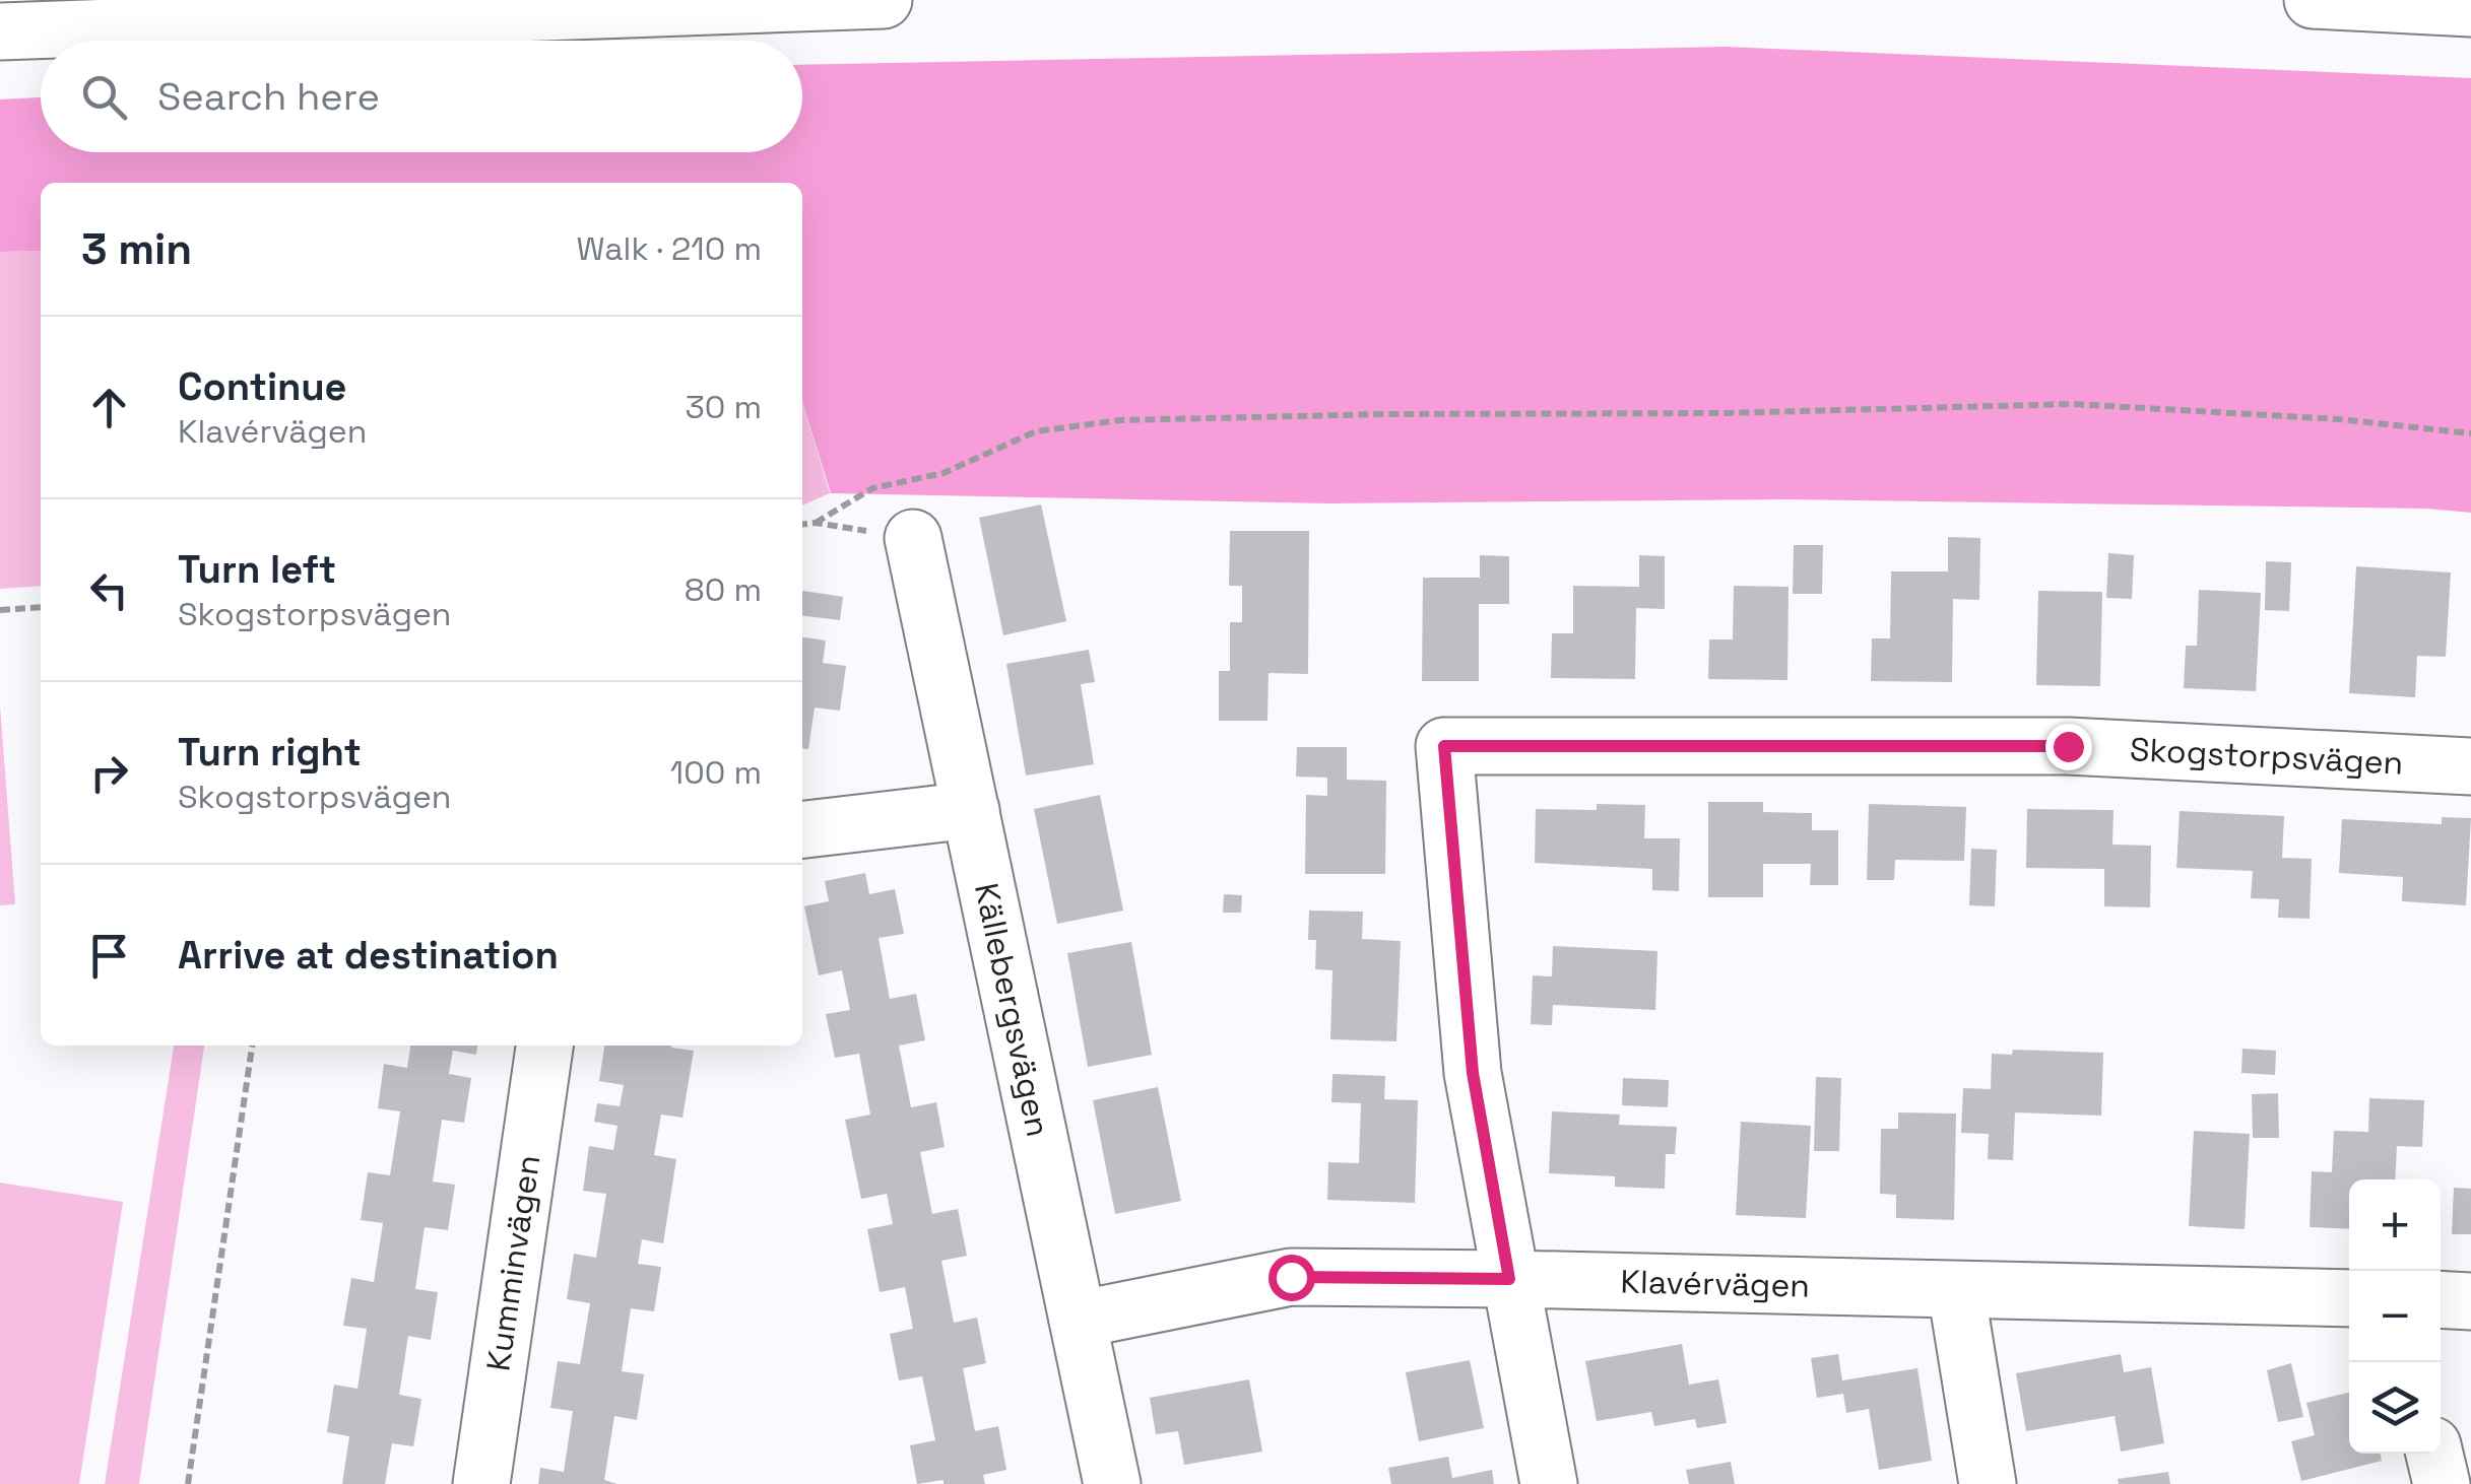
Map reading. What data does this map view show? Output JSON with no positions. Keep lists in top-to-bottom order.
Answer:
{
  "streets": {
    "main road": [
      "Skogstorpsvägen",
      "Källebergsvägen",
      "Kumminvägen",
      "Klavérvägen"
    ]
  },
  "crossings": [
    ["Skogstorpsvägen", "Klavérvägen"],
    ["Källebergsvägen", "Klavérvägen"]
  ],
  "page": {
    "search": "Search here",
    "heading": ["3 min", "Walk · 210 m"],
    "list": [
      ["Continue", "Klavérvägen", "30 m"],
      ["Turn left", "Skogstorpsvägen", "80 m"],
      ["Turn right", "Skogstorpsvägen", "100 m"],
      "Arrive at destination"
    ],
    "map_buttons": ["+", "−"]
  }
}
